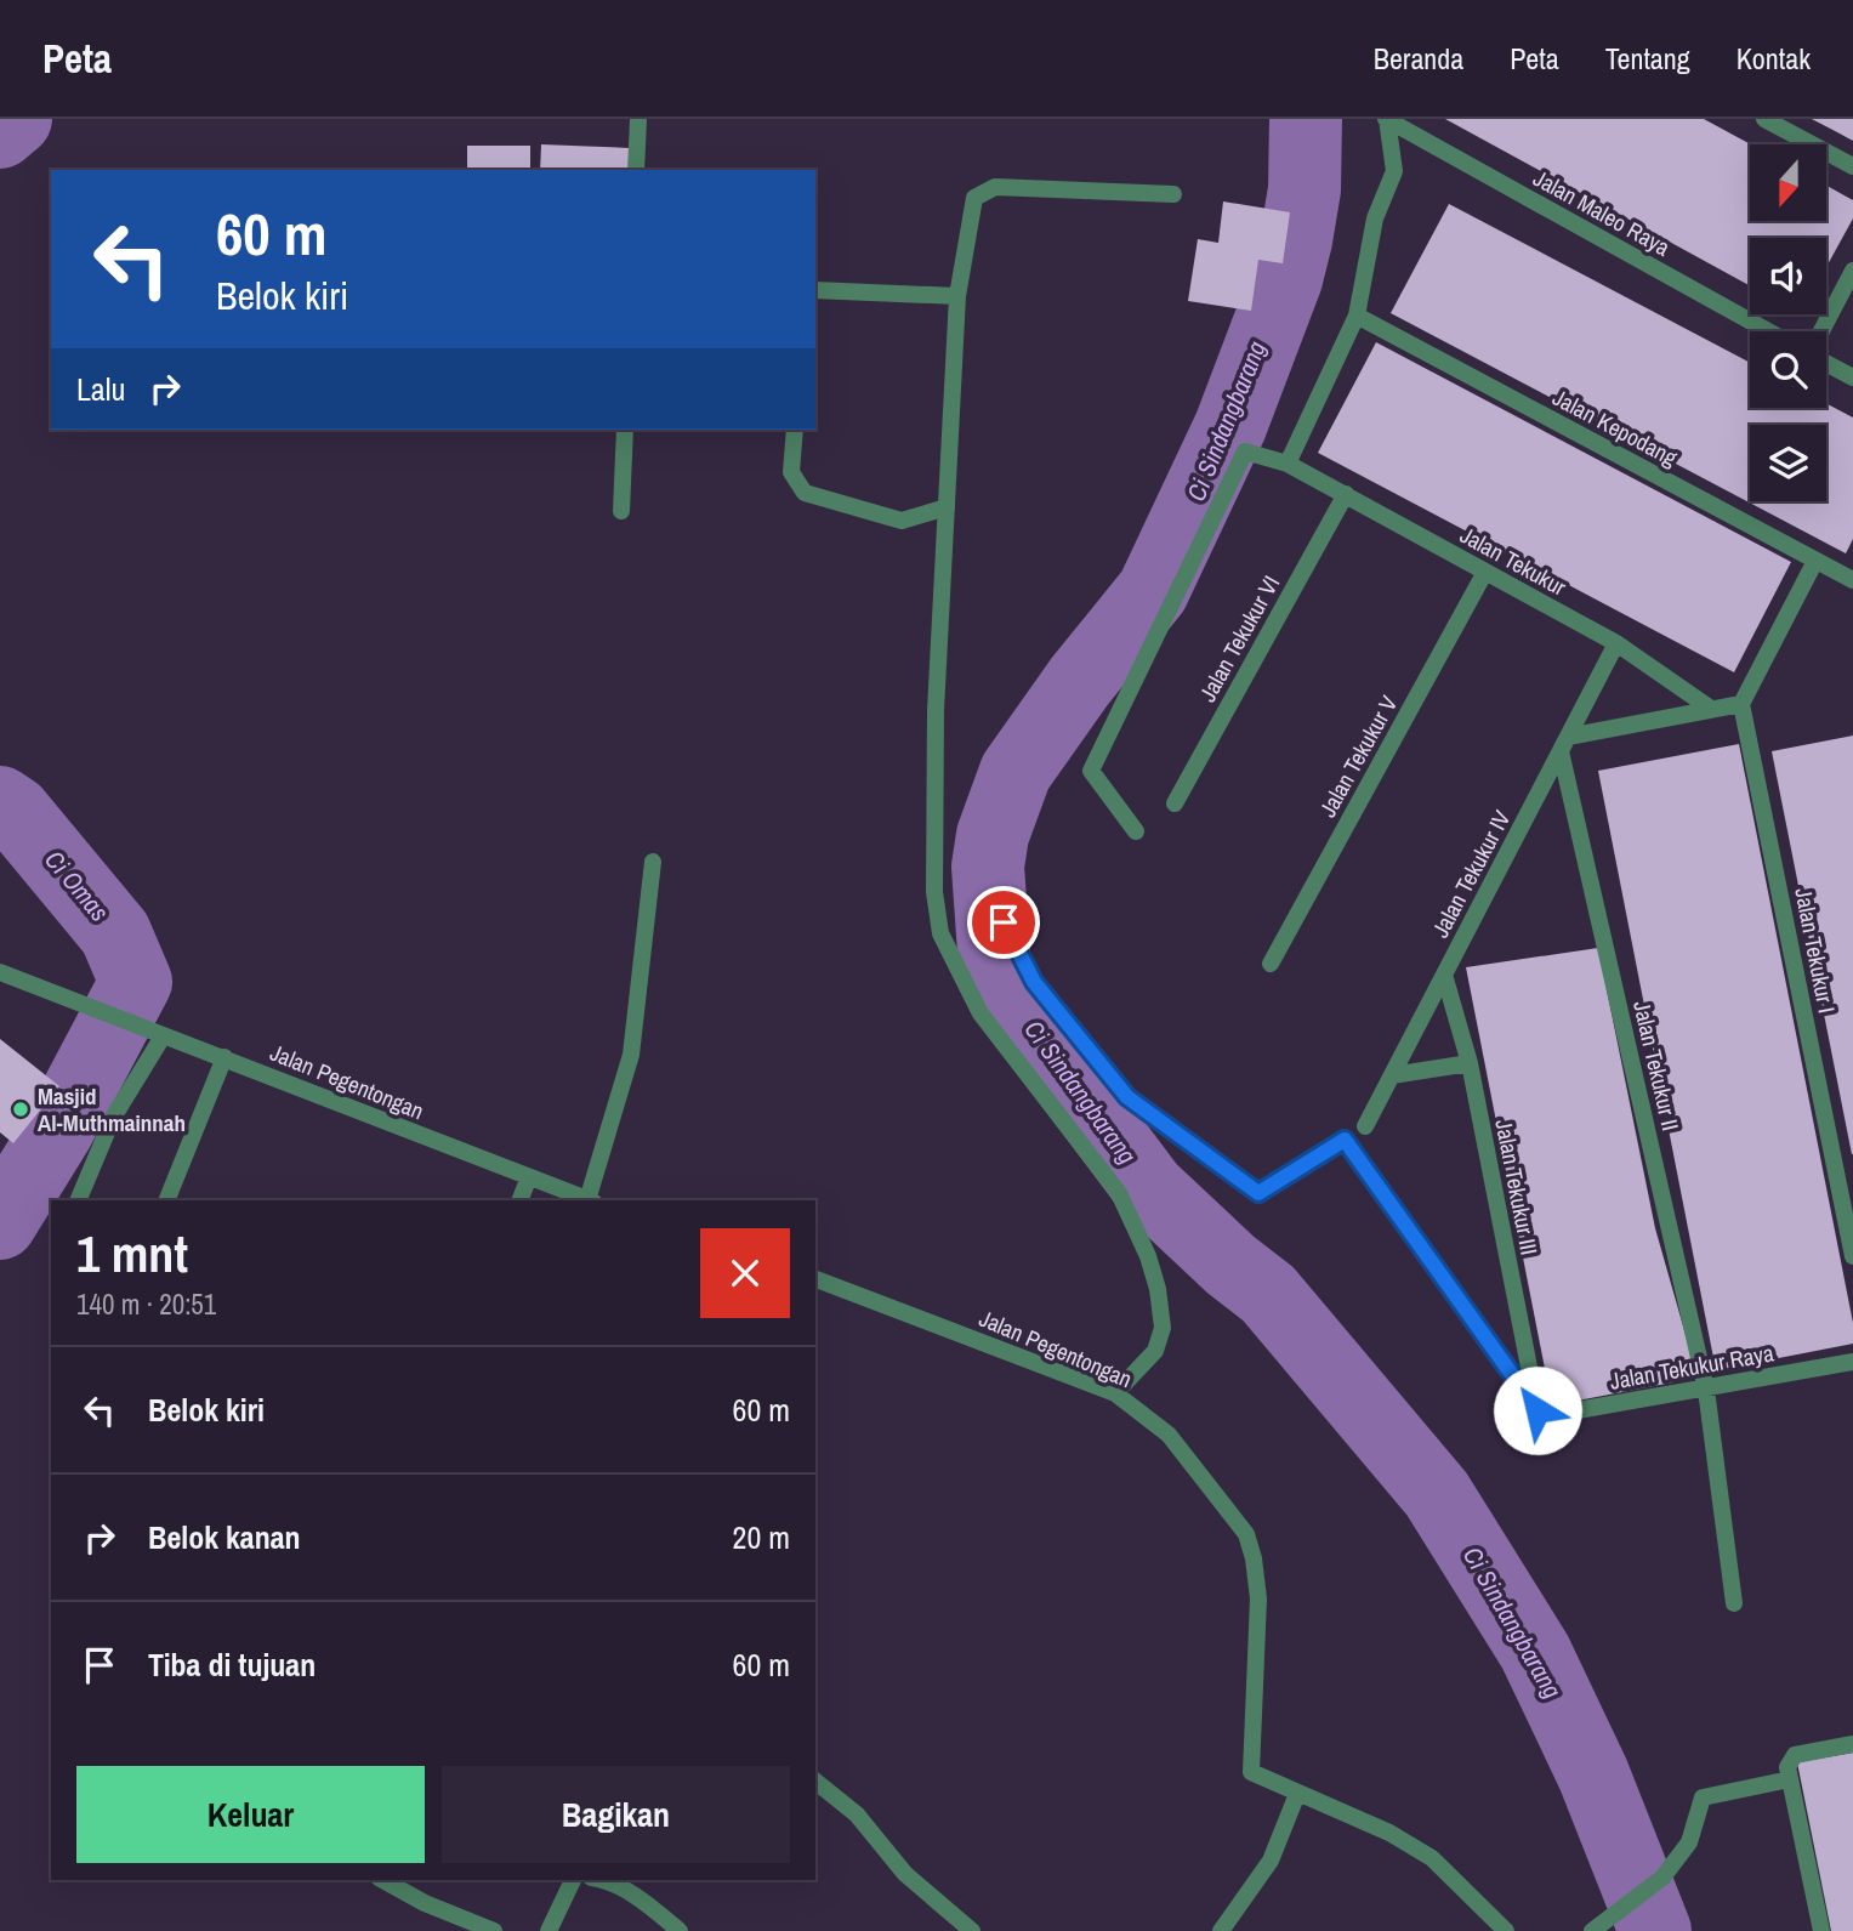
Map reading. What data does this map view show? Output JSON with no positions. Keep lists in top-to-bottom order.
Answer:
{
  "streets": {
    "street": [
      "Jalan Maleo Raya",
      "Jalan Kepodang",
      "Jalan Tekukur",
      "Jalan Tekukur VI",
      "Jalan Tekukur V",
      "Jalan Tekukur IV",
      "Jalan Tekukur I",
      "Jalan Tekukur II",
      "Jalan Pegentongan",
      "Jalan Tekukur III",
      "Jalan Tekukur Raya"
    ]
  },
  "crossings": [
    ["Jalan Tekukur", "Jalan Tekukur VI"],
    ["Jalan Tekukur", "Jalan Tekukur V"],
    ["Jalan Tekukur", "Jalan Tekukur IV"],
    ["Jalan Tekukur IV", "Jalan Tekukur II"],
    ["Jalan Tekukur IV", "Jalan Tekukur III"],
    ["Jalan Tekukur II", "Jalan Tekukur Raya"],
    ["Jalan Tekukur III", "Jalan Tekukur Raya"]
  ],
  "water": ["Ci Sindangbarang", "Ci Omas"],
  "places": ["Masjid Al-Muthmainnah"],
  "north": "bottom",
  "page": {
    "header": "Peta",
    "nav": [
      "Beranda",
      "Peta",
      "Tentang",
      "Kontak"
    ],
    "turn": ["60 m", "Belok kiri"],
    "then": "Lalu",
    "heading": ["1 mnt", "140 m · 20:51"],
    "list": [
      {
        "name": "Belok kiri",
        "value": "60 m"
      },
      {
        "name": "Belok kanan",
        "value": "20 m"
      },
      {
        "name": "Tiba di tujuan",
        "value": "60 m"
      }
    ],
    "buttons": ["Keluar", "Bagikan"]
  }
}
